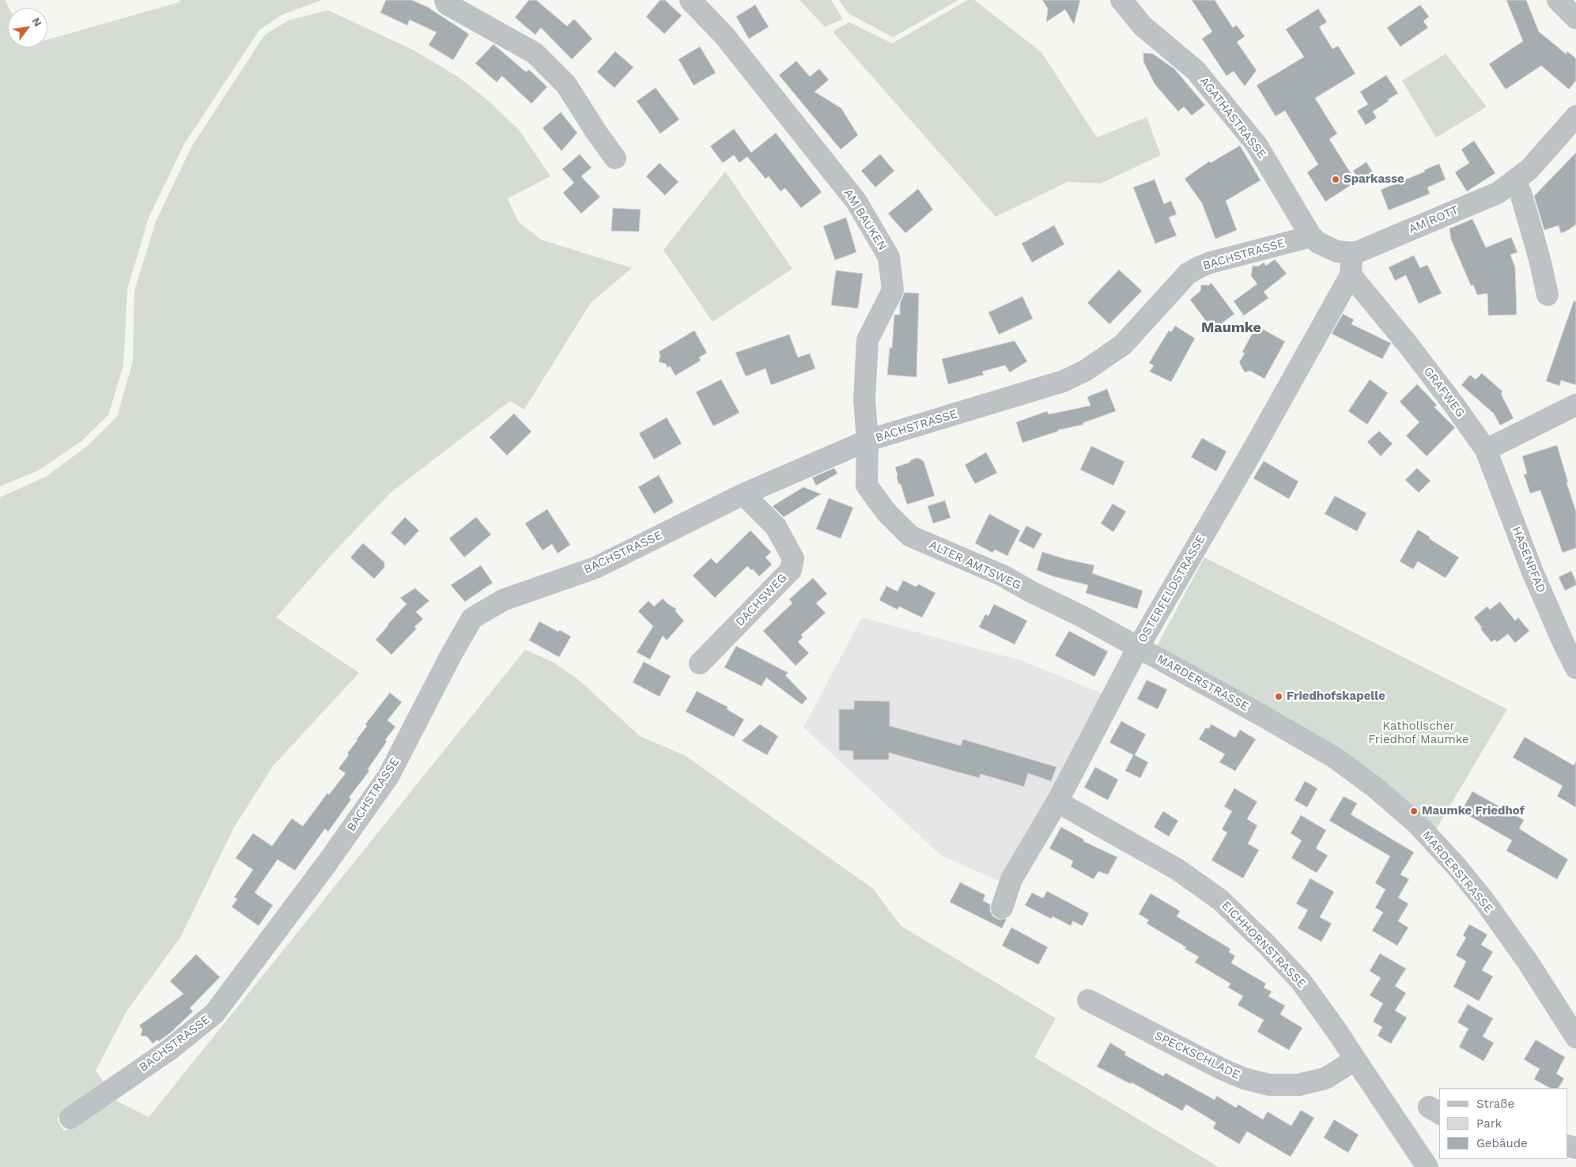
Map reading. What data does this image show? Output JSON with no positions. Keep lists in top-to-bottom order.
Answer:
{
  "streets": {
    "street": [
      "AGATHASTRASSE",
      "AM BAUKEN",
      "AM ROTT",
      "BACHSTRASSE",
      "GRAFWEG",
      "HASENPFAD",
      "ALTER AMTSWEG",
      "OSTERFELDSTRASSE",
      "DACHSWEG",
      "MARDERSTRASSE",
      "EICHHORNSTRASSE",
      "SPECKSCHLADE"
    ]
  },
  "crossings": [
    ["AGATHASTRASSE", "AM ROTT"],
    ["AGATHASTRASSE", "BACHSTRASSE"],
    ["AM BAUKEN", "BACHSTRASSE"],
    ["AM BAUKEN", "ALTER AMTSWEG"],
    ["BACHSTRASSE", "ALTER AMTSWEG"],
    ["BACHSTRASSE", "DACHSWEG"],
    ["GRAFWEG", "HASENPFAD"],
    ["GRAFWEG", "OSTERFELDSTRASSE"],
    ["ALTER AMTSWEG", "OSTERFELDSTRASSE"],
    ["ALTER AMTSWEG", "MARDERSTRASSE"],
    ["OSTERFELDSTRASSE", "MARDERSTRASSE"],
    ["OSTERFELDSTRASSE", "EICHHORNSTRASSE"],
    ["EICHHORNSTRASSE", "SPECKSCHLADE"]
  ],
  "districts": ["Maumke"],
  "parks": ["Katholischer Friedhof Maumke"],
  "places": ["Sparkasse", "Friedhofskapelle", "Maumke Friedhof"],
  "legend": ["Straße", "Park", "Gebäude"],
  "north": "top right"
}
